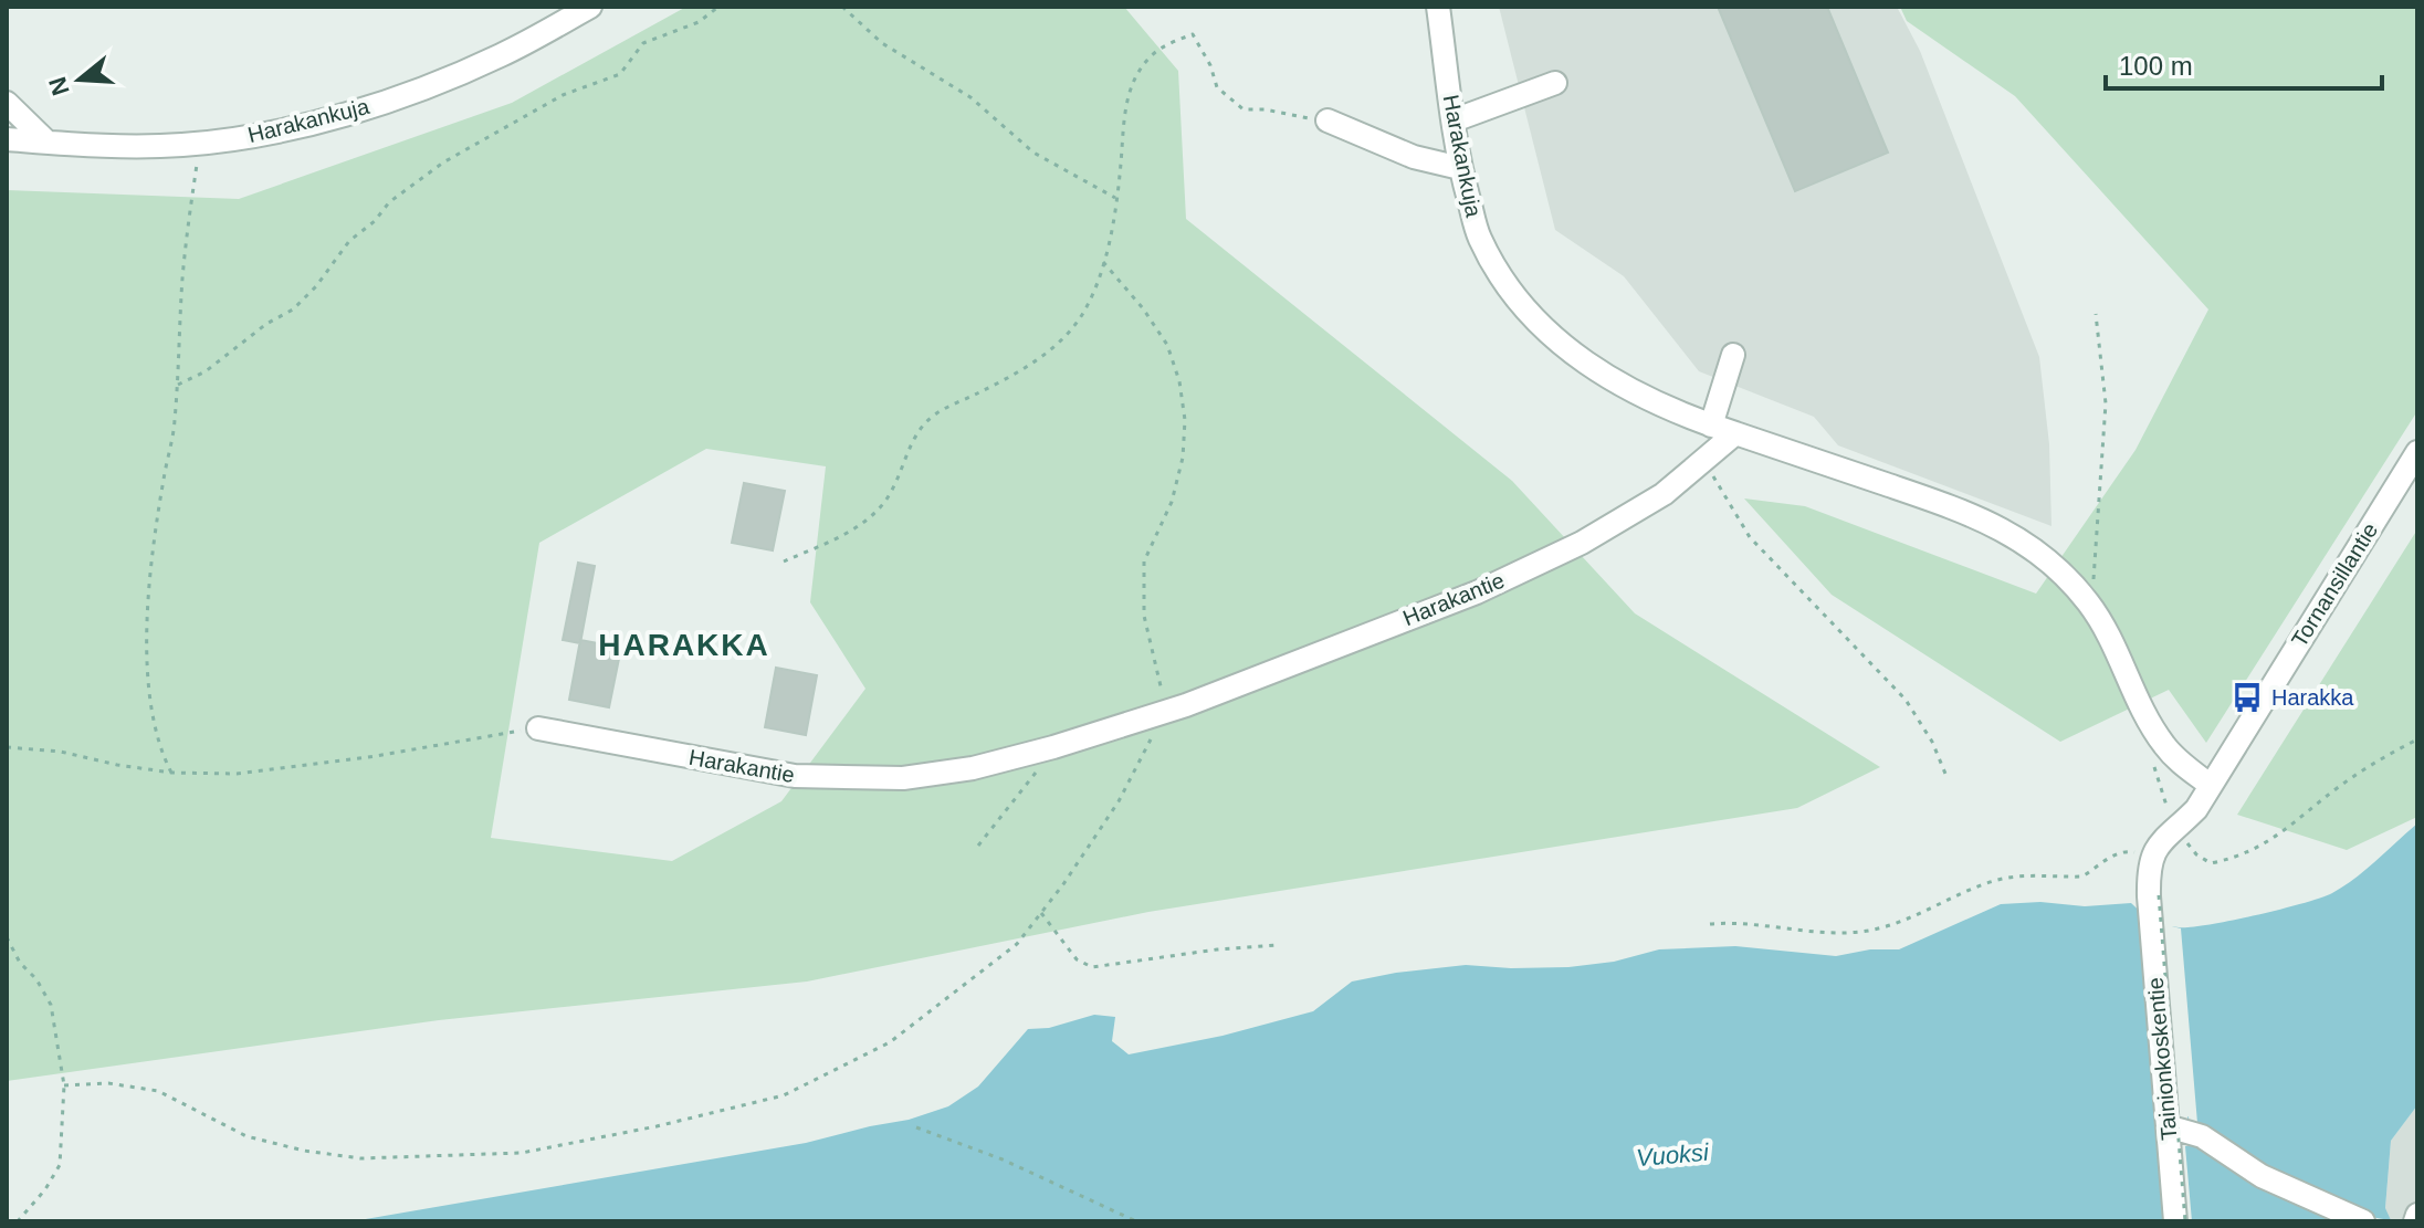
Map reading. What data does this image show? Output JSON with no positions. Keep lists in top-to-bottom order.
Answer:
{
  "streets": {
    "street": [
      "Harakankuja",
      "Tornansillantie",
      "Harakantie",
      "Tainionkoskentie"
    ]
  },
  "crossings": [
    ["Harakankuja", "Harakantie"]
  ],
  "districts": ["HARAKKA"],
  "water": ["Vuoksi"],
  "places": {
    "bus stop": ["Harakka"]
  },
  "scale_bar": "100 m",
  "north": "left"
}
